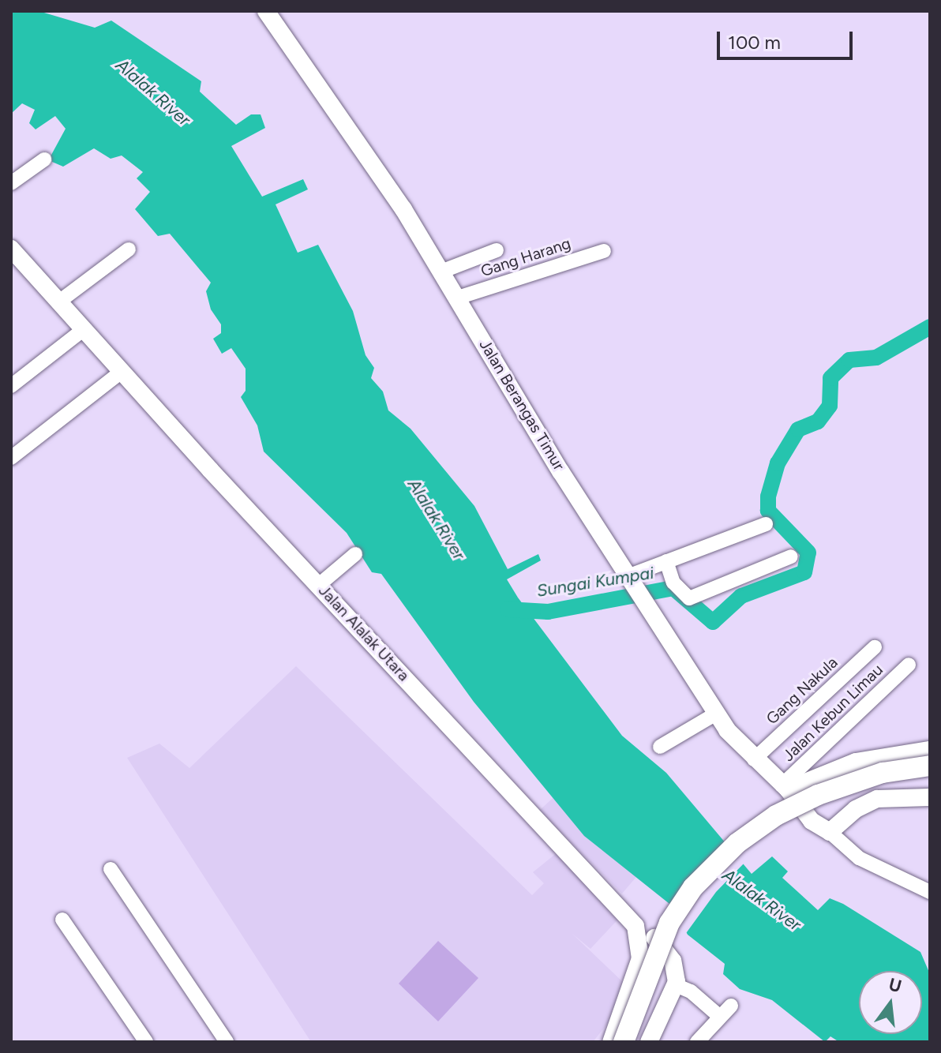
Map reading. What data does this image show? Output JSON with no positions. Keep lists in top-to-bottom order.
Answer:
{
  "streets": {
    "main road": ["Jalan Berangas Timur", "Jalan Alalak Utara"],
    "street": ["Gang Harang", "Gang Nakula", "Jalan Kebun Limau"]
  },
  "crossings": [
    ["Gang Harang", "Jalan Berangas Timur"],
    ["Jalan Berangas Timur", "Gang Nakula"],
    ["Jalan Berangas Timur", "Jalan Kebun Limau"]
  ],
  "water": ["Alalak River", "Sungai Kumpai"],
  "scale_bar": "100 m",
  "north": "top"
}
